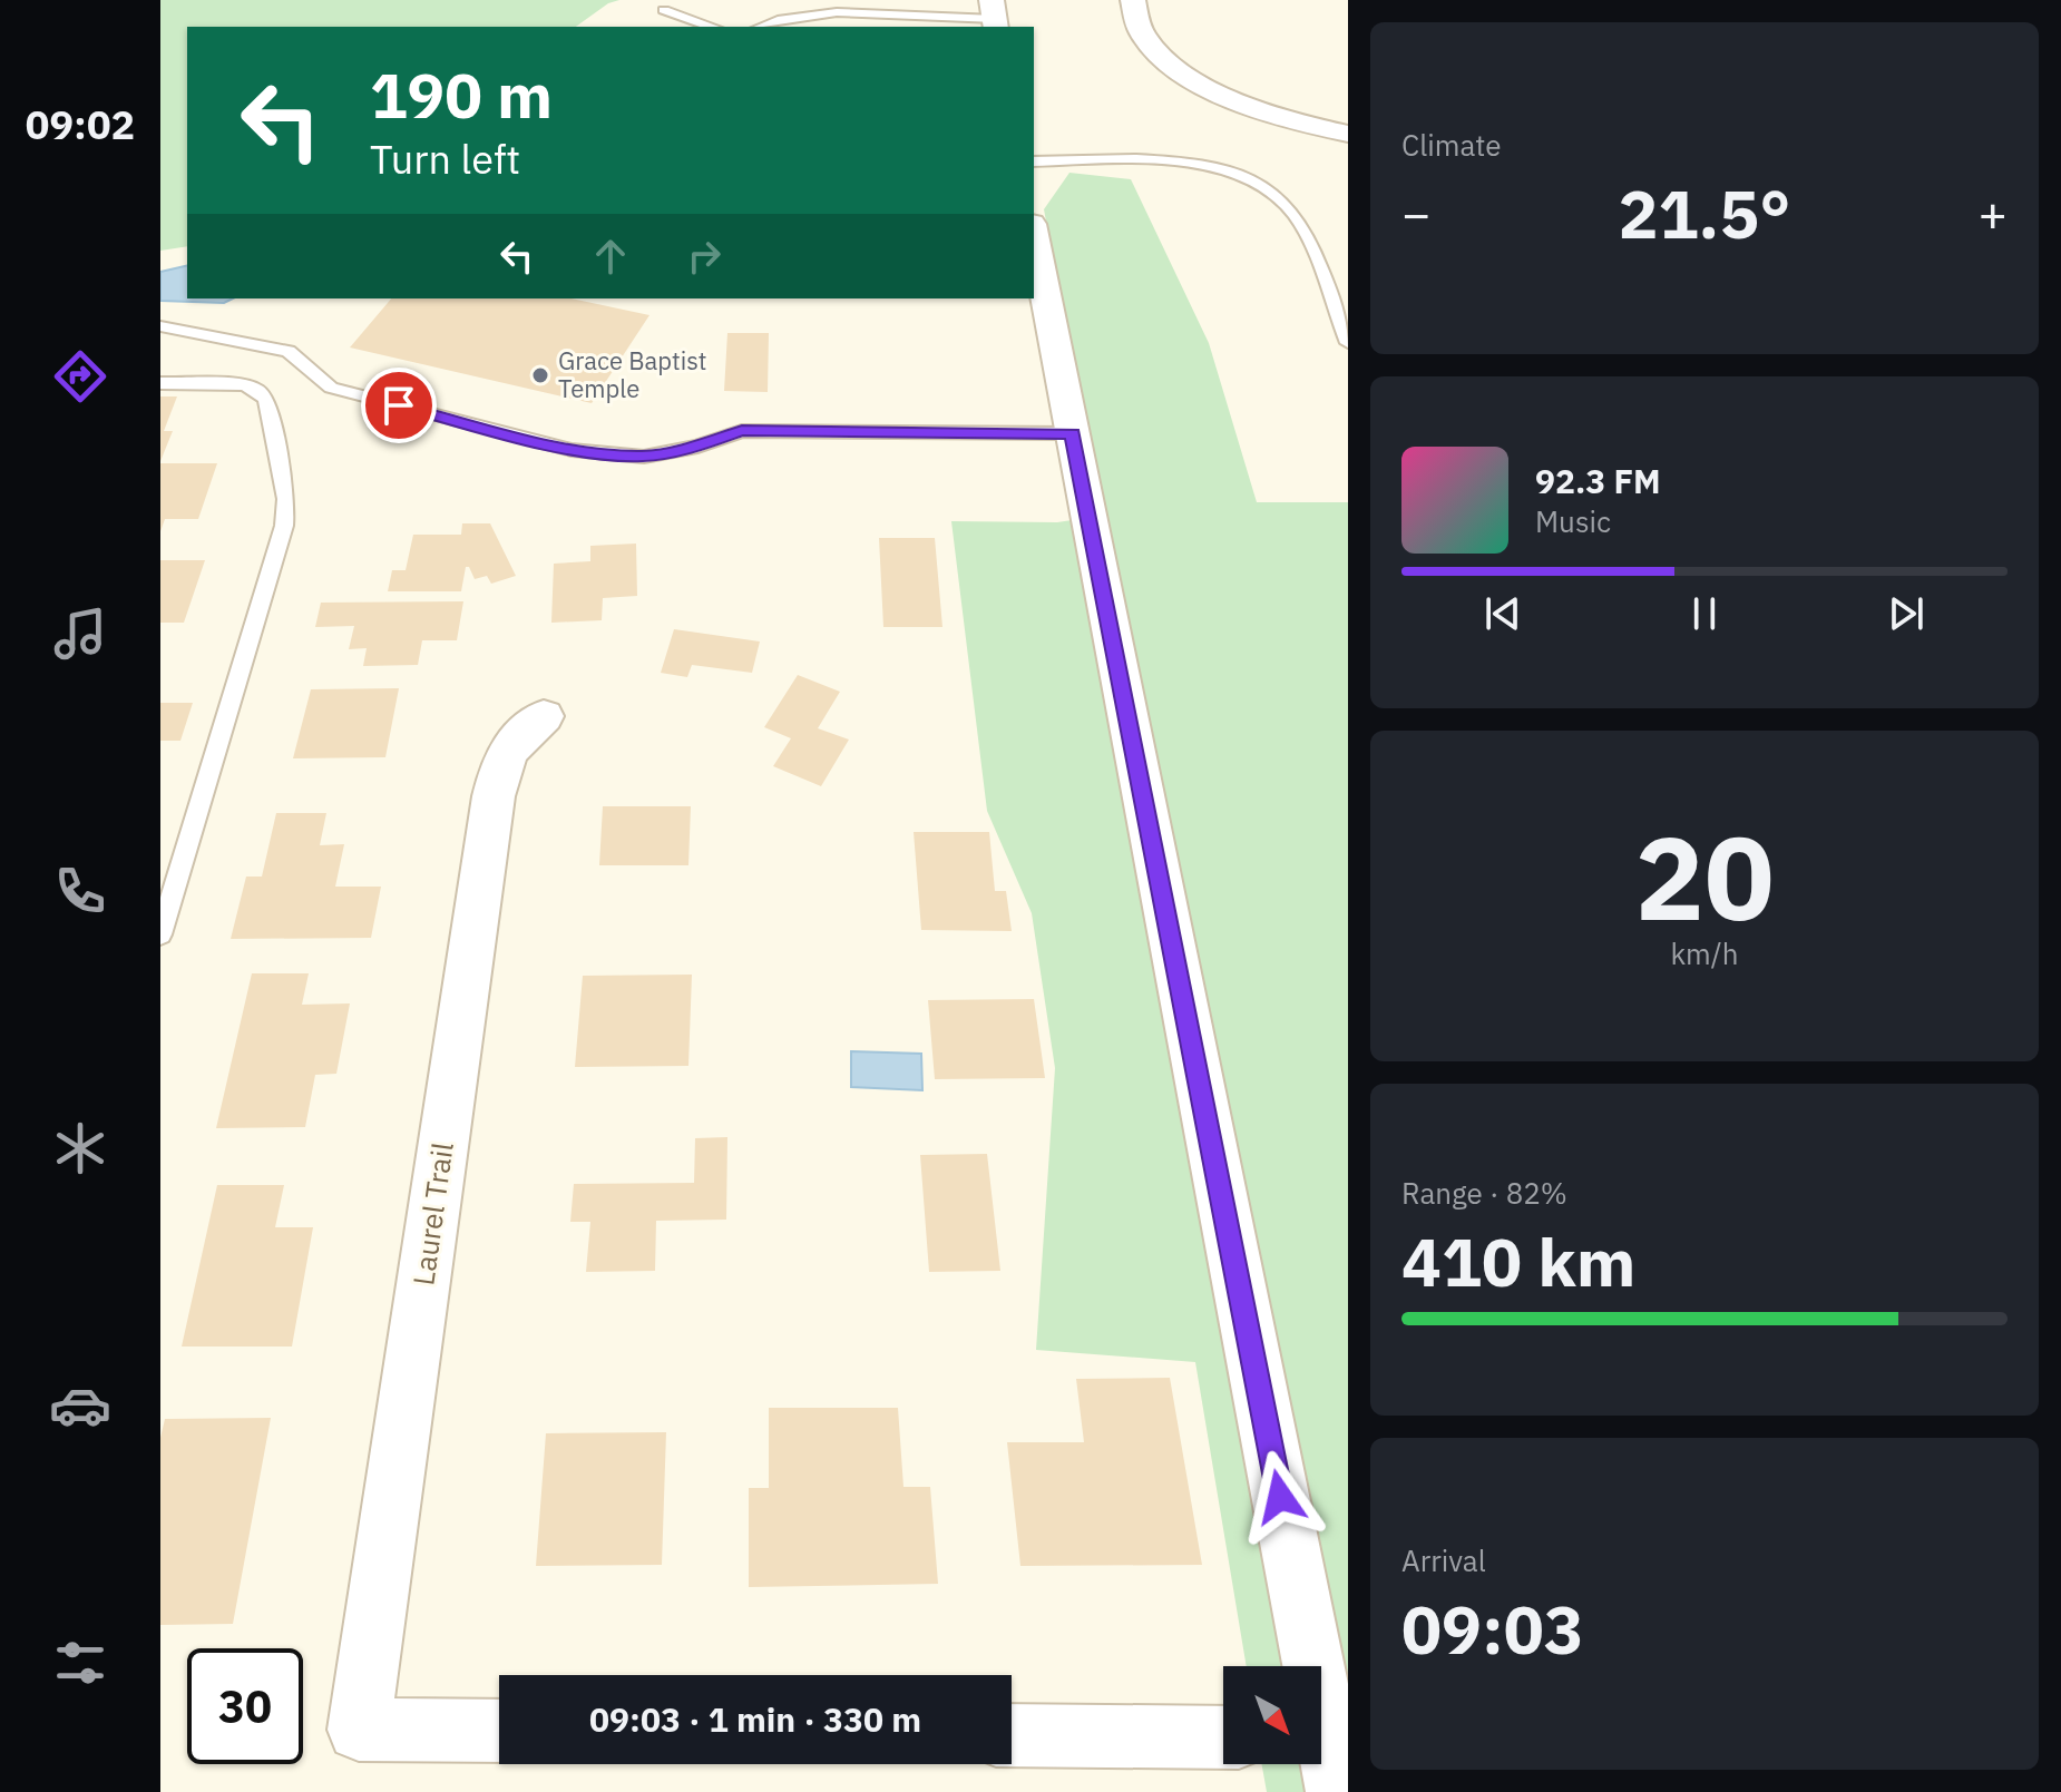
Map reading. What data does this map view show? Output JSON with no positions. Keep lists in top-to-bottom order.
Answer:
{
  "streets": {
    "street": ["Laurel Trail"]
  },
  "places": ["Grace Baptist Temple"],
  "north": "bottom right",
  "page": {
    "tabs": "09:02",
    "tile": [
      "Climate",
      ["20", "km/h"],
      ["Range · 82%", "410 km"],
      ["Arrival", "09:03"]
    ],
    "turn": ["190 m", "Turn left"],
    "heat": ["−", "21.5°", "+"],
    "song": ["92.3 FM", "Music"],
    "limit": "30",
    "trip": "09:03 · 1 min · 330 m"
  }
}
